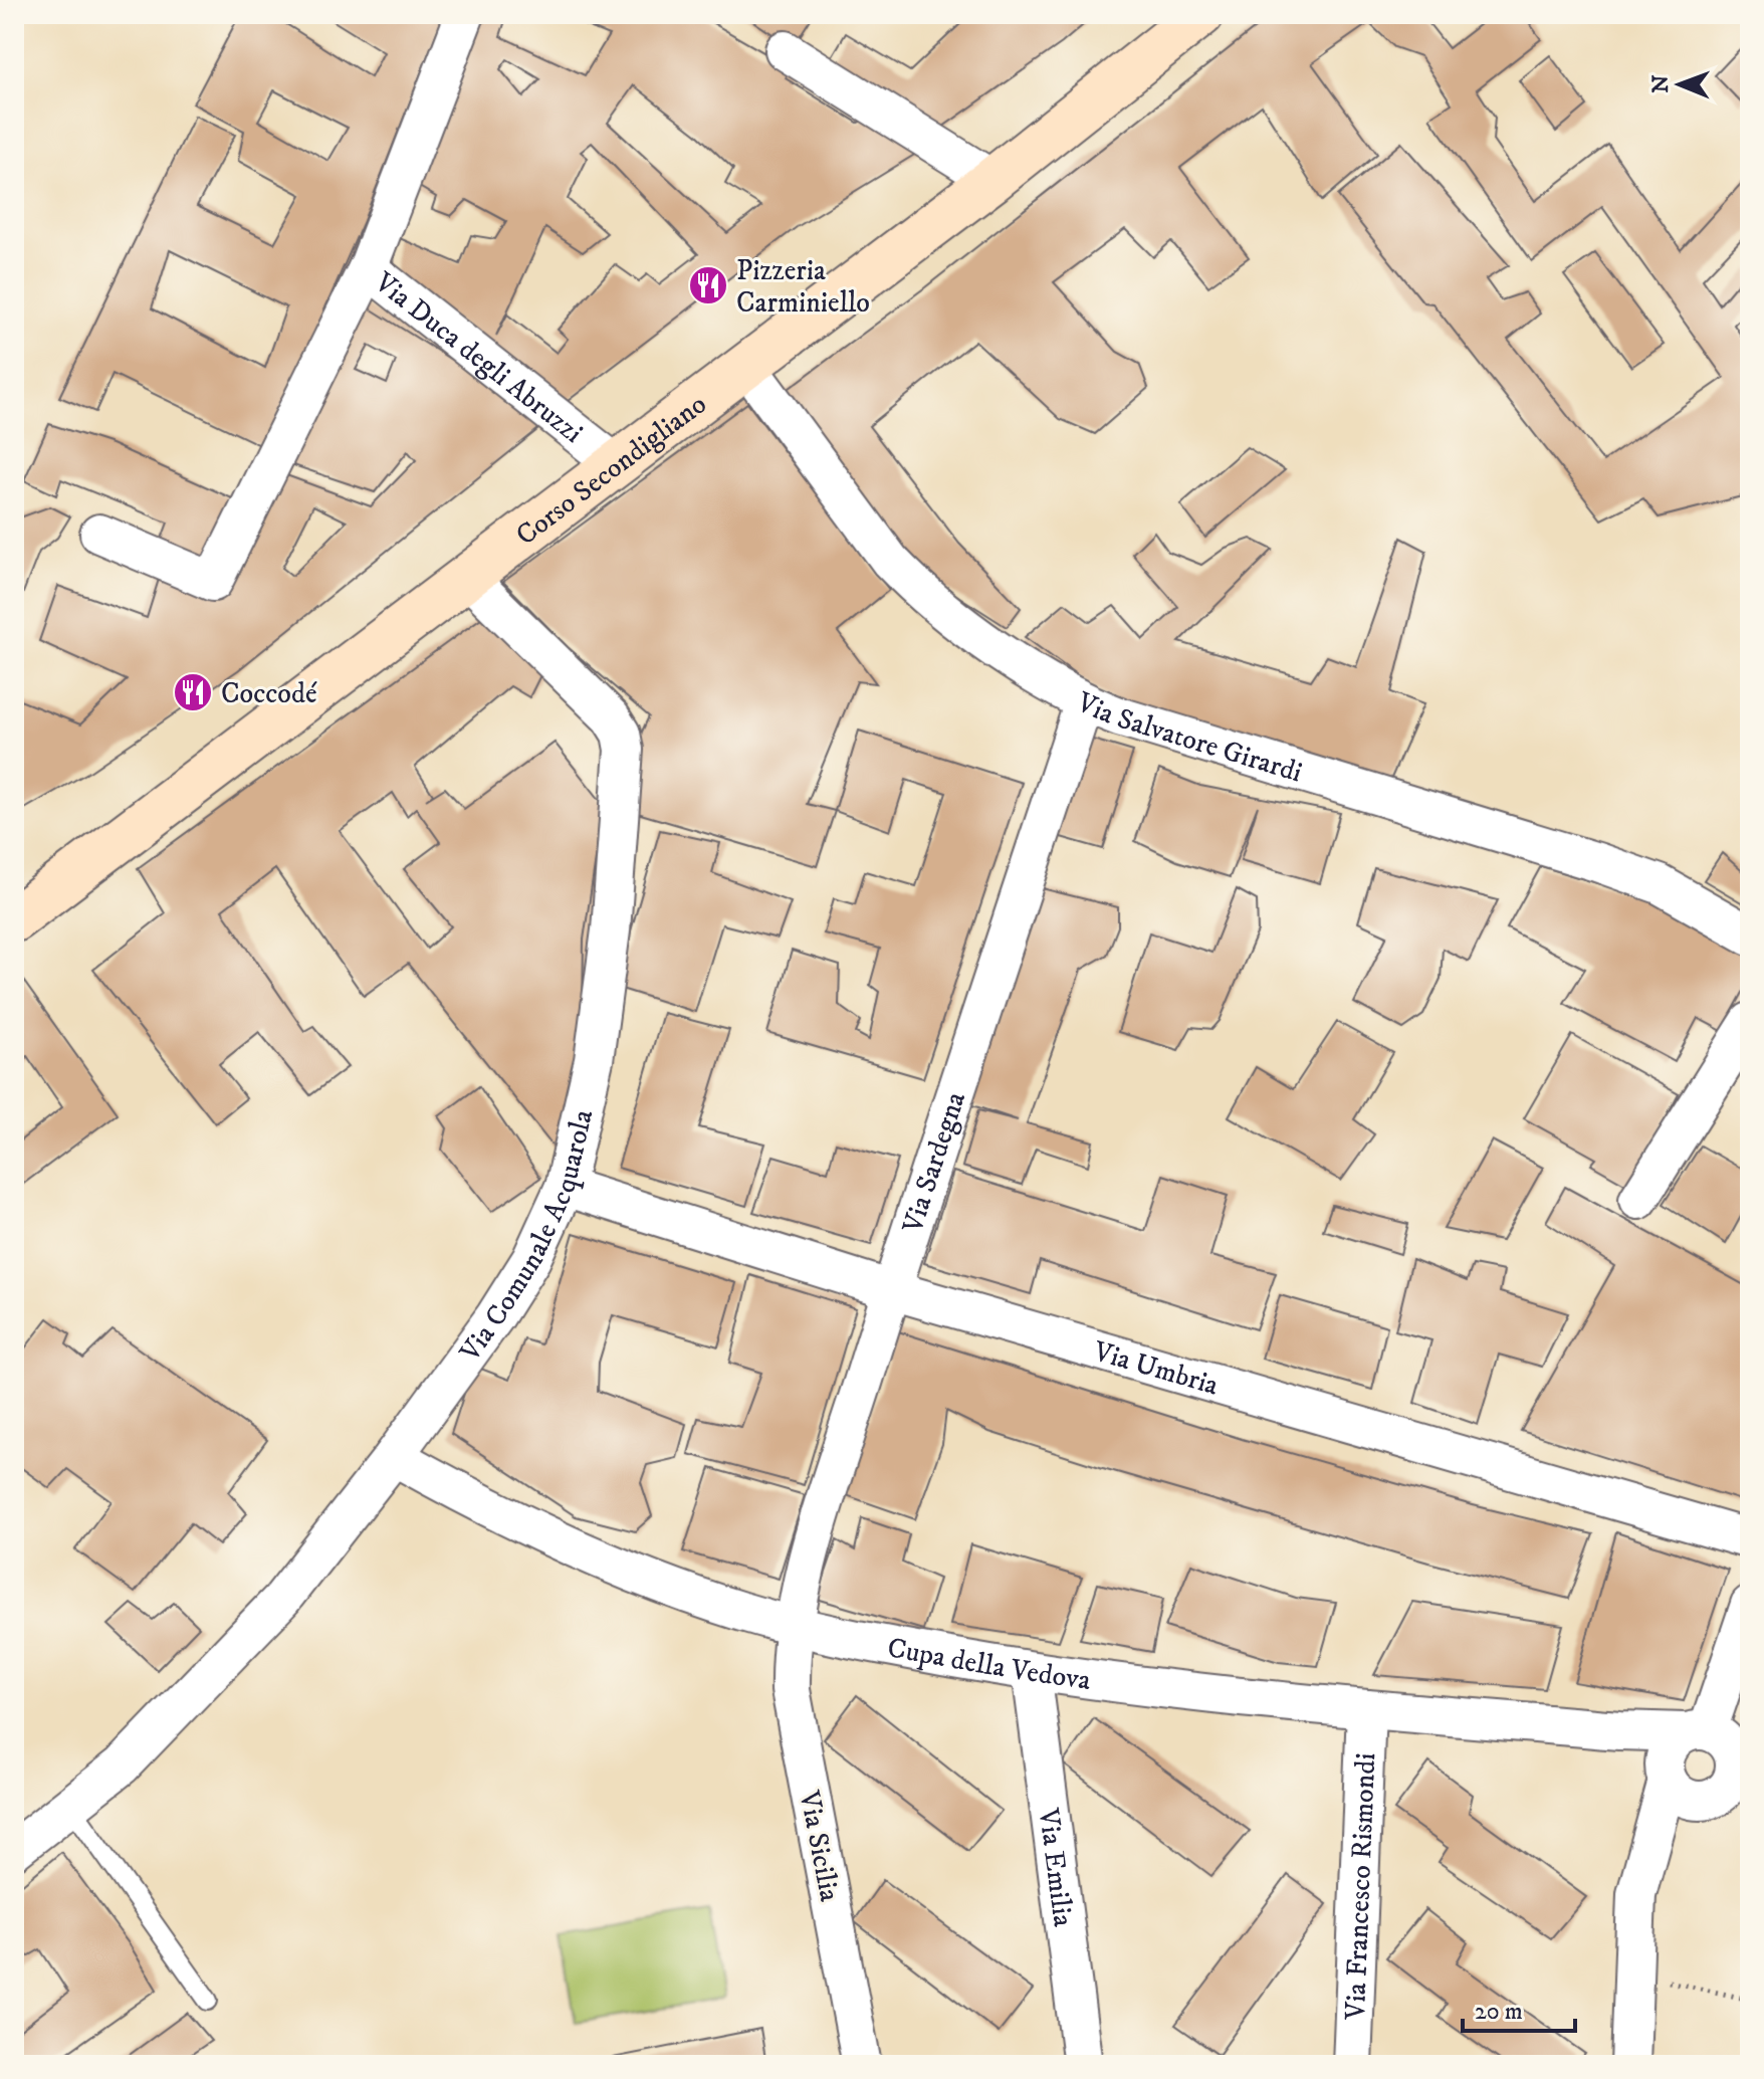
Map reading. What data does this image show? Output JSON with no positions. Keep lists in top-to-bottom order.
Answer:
{
  "streets": {
    "main road": ["Corso Secondigliano"],
    "street": [
      "Via Duca degli Abruzzi",
      "Via Salvatore Girardi",
      "Via Sardegna",
      "Via Comunale Acquarola",
      "Via Umbria",
      "Cupa della Vedova",
      "Via Sicilia",
      "Via Emilia",
      "Via Francesco Rismondi"
    ]
  },
  "crossings": [
    ["Via Duca degli Abruzzi", "Corso Secondigliano"],
    ["Corso Secondigliano", "Via Salvatore Girardi"],
    ["Corso Secondigliano", "Via Comunale Acquarola"],
    ["Via Salvatore Girardi", "Via Sardegna"],
    ["Via Sardegna", "Via Umbria"],
    ["Via Sardegna", "Cupa della Vedova"],
    ["Via Sardegna", "Via Sicilia"],
    ["Via Comunale Acquarola", "Via Umbria"],
    ["Via Comunale Acquarola", "Cupa della Vedova"],
    ["Cupa della Vedova", "Via Sicilia"],
    ["Cupa della Vedova", "Via Emilia"],
    ["Cupa della Vedova", "Via Francesco Rismondi"]
  ],
  "places": {
    "restaurant": ["Pizzeria Carminiello", "Coccodé"]
  },
  "scale_bar": "20 m",
  "north": "left"
}
